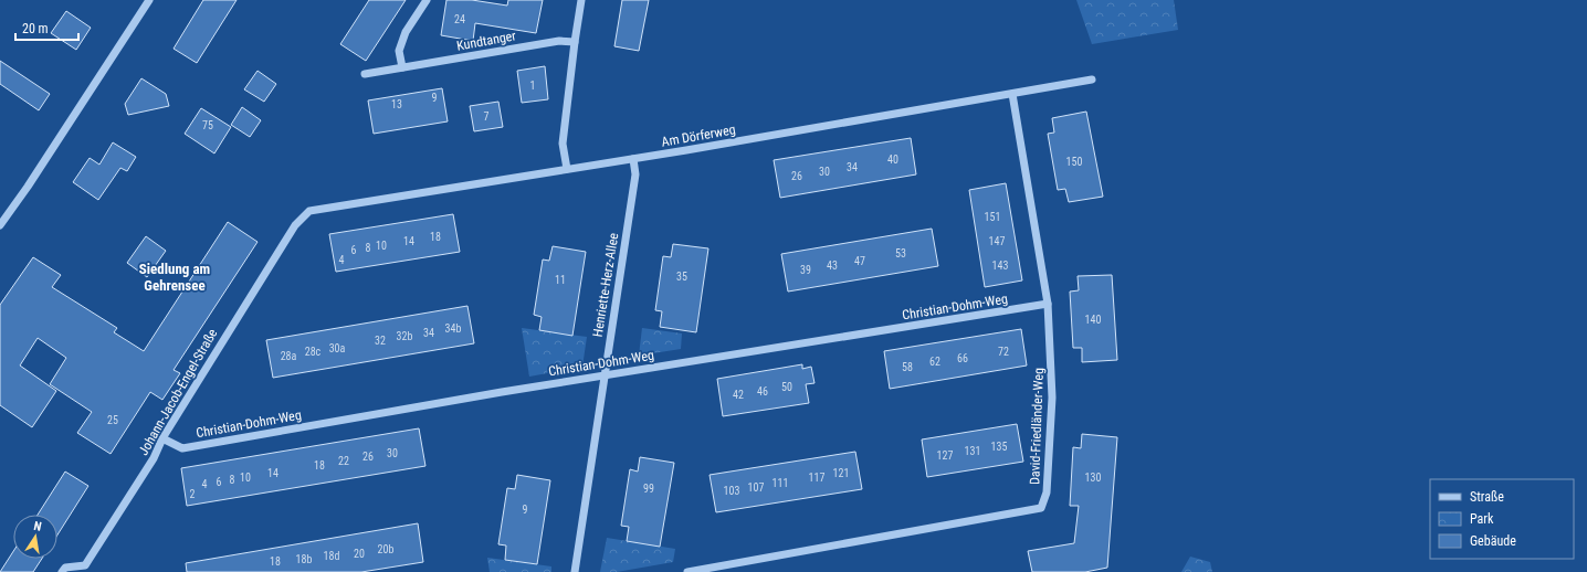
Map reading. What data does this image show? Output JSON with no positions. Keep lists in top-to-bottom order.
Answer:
{
  "streets": {
    "street": [
      "Kundtanger",
      "Am Dörferweg",
      "Henriette-Herz-Allee",
      "Christian-Dohm-Weg",
      "Johann-Jacob-Engel-Straße",
      "David-Friedländer-Weg"
    ]
  },
  "crossings": [
    ["Am Dörferweg", "Henriette-Herz-Allee"],
    ["Am Dörferweg", "Johann-Jacob-Engel-Straße"],
    ["Am Dörferweg", "David-Friedländer-Weg"],
    ["Henriette-Herz-Allee", "Christian-Dohm-Weg"],
    ["Christian-Dohm-Weg", "Johann-Jacob-Engel-Straße"],
    ["Christian-Dohm-Weg", "David-Friedländer-Weg"]
  ],
  "districts": ["Siedlung am Gehrensee"],
  "house_numbers": [
    "24",
    "1",
    "9",
    "13",
    "7",
    "75",
    "40",
    "150",
    "34",
    "30",
    "26",
    "151",
    "18",
    "14",
    "147",
    "10",
    "8",
    "6",
    "53",
    "4",
    "47",
    "43",
    "143",
    "39",
    "35",
    "11",
    "140",
    "34b",
    "34",
    "32b",
    "32",
    "30a",
    "28c",
    "72",
    "28a",
    "66",
    "62",
    "58",
    "50",
    "46",
    "42",
    "25",
    "135",
    "131",
    "30",
    "127",
    "26",
    "22",
    "18",
    "14",
    "121",
    "10",
    "117",
    "130",
    "8",
    "6",
    "111",
    "4",
    "107",
    "99",
    "103",
    "2",
    "9",
    "20b",
    "20",
    "18d",
    "18b",
    "18"
  ],
  "legend": ["Straße", "Park", "Gebäude"],
  "scale_bar": "20 m",
  "north": "top"
}
